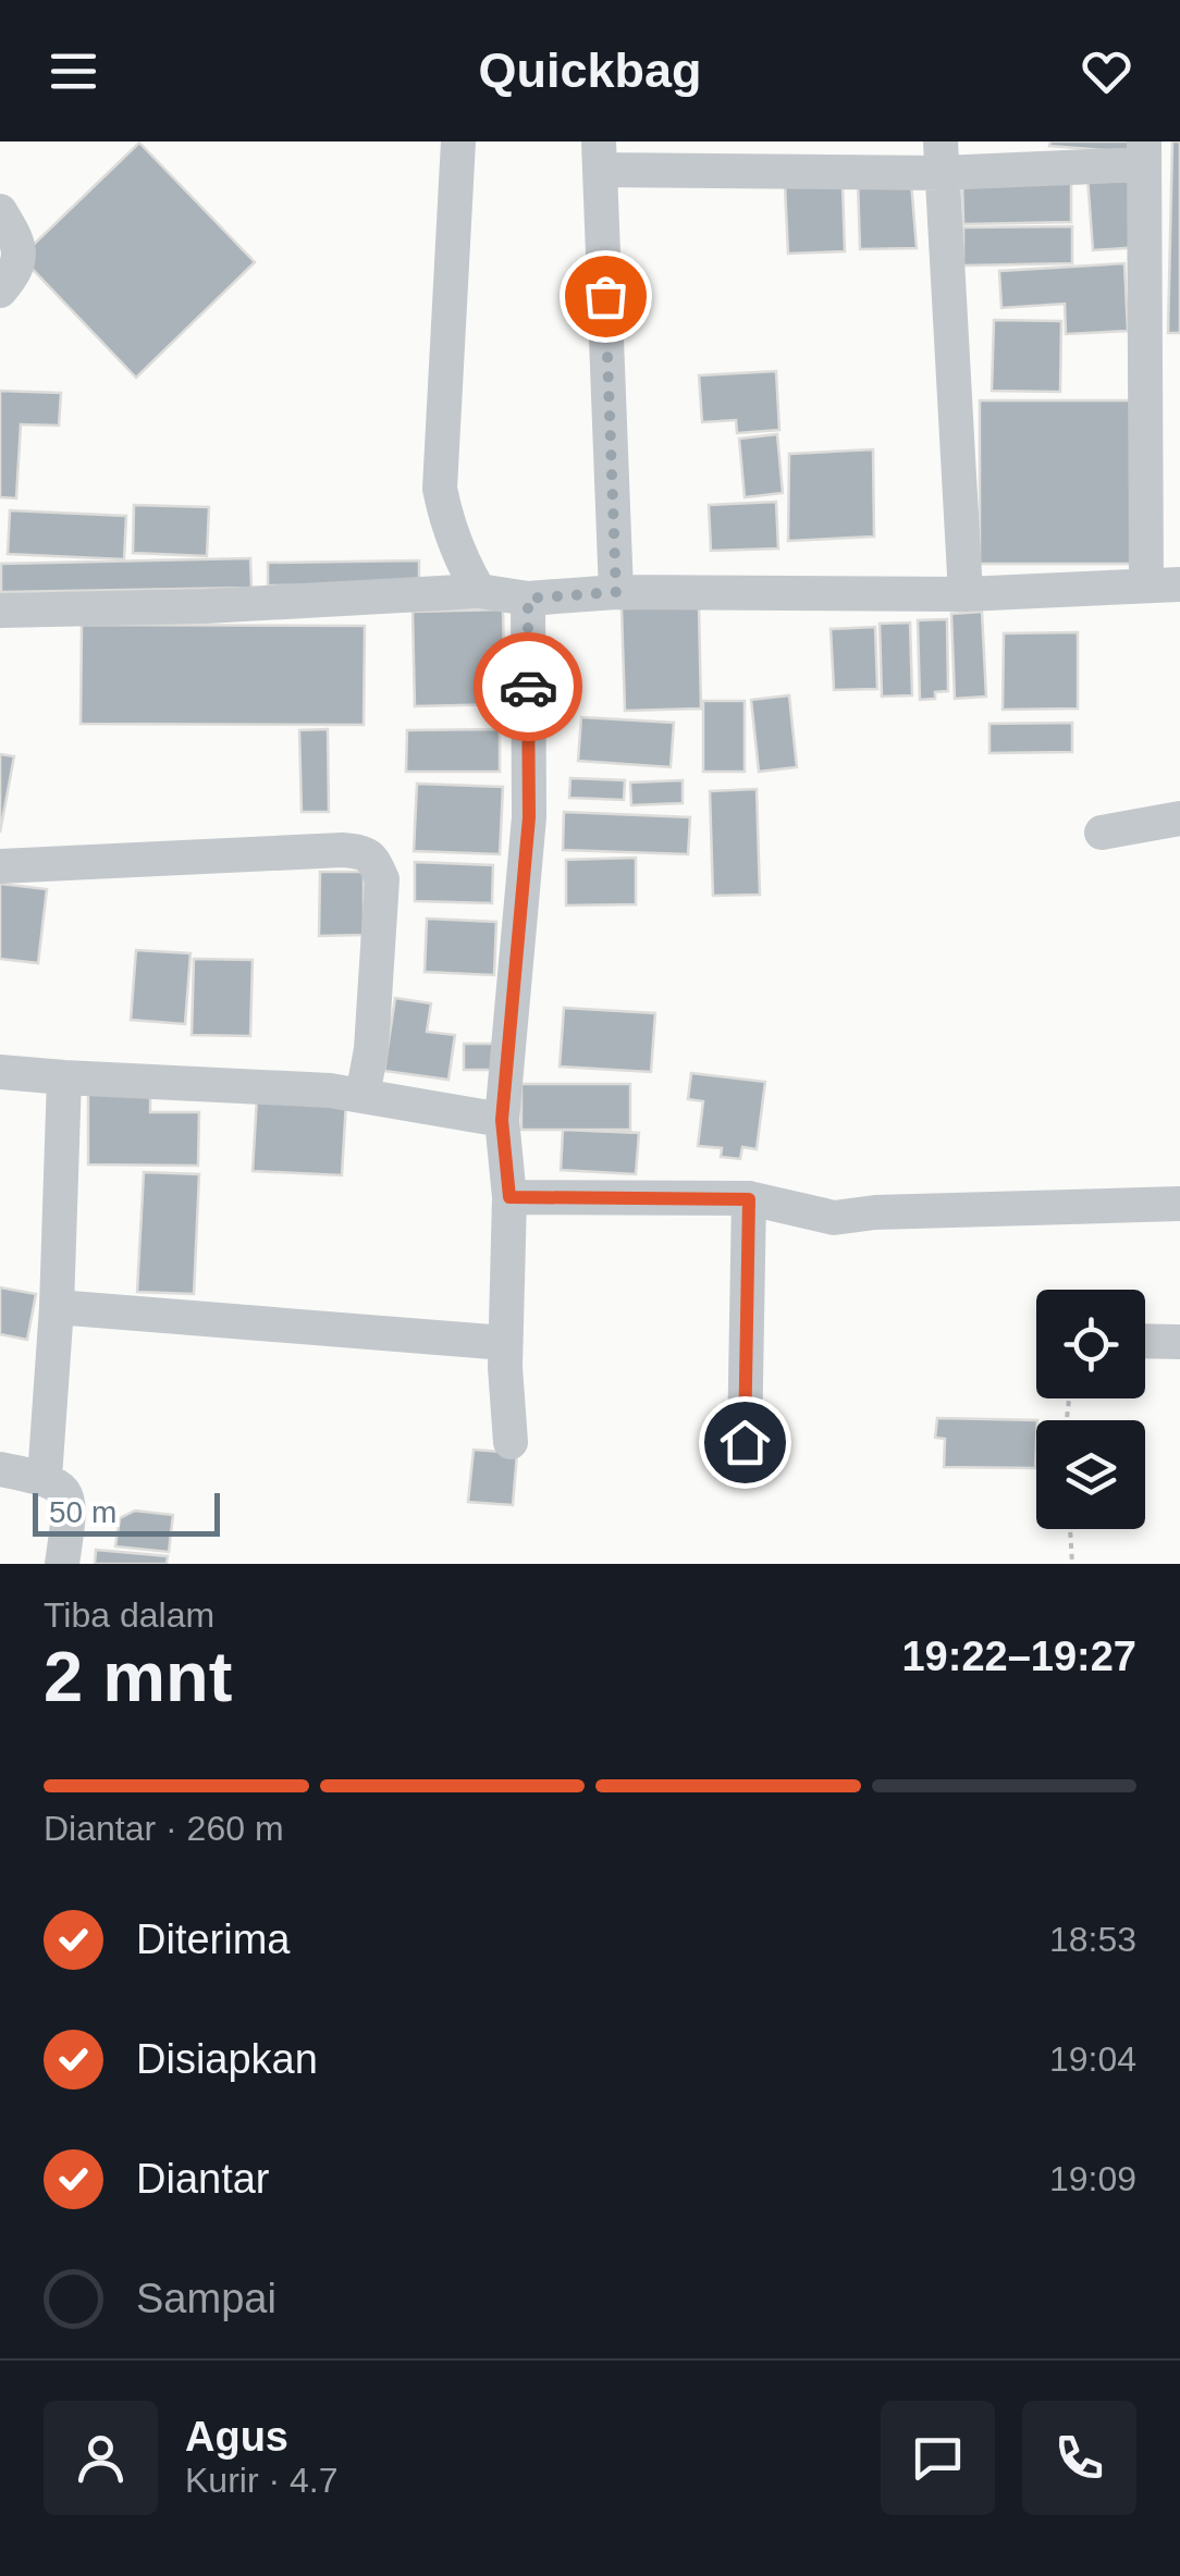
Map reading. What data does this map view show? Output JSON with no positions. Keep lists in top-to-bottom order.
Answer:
{
  "scale_bar": "50 m",
  "page": {
    "header": "Quickbag",
    "scale": "50 m",
    "heading": ["2 mnt", "Tiba dalam", "19:22–19:27"],
    "panel": ["Agus", "Kurir · 4.7"],
    "bar": "Diantar · 260 m",
    "list": [
      ["Diterima", "18:53"],
      ["Disiapkan", "19:04"],
      ["Diantar", "19:09"],
      "Sampai"
    ]
  }
}
